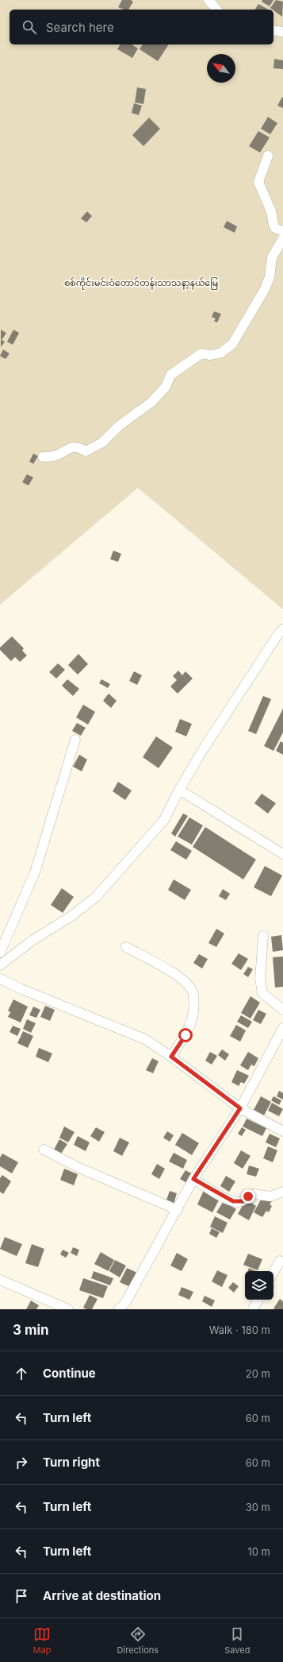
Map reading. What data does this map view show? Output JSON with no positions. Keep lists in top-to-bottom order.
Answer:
{
  "parks": ["စစ်ကိုင်းမင်းဝံတောင်တန်းသာသနာ့နယ်မြေ"],
  "north": "top left",
  "page": {
    "search": "Search here",
    "heading": ["3 min", "Walk · 180 m"],
    "list": [
      ["Continue", "20 m"],
      ["Turn left", "60 m"],
      ["Turn right", "60 m"],
      ["Turn left", "30 m"],
      ["Turn left", "10 m"],
      "Arrive at destination"
    ],
    "nav": ["Map", "Directions", "Saved"]
  }
}
